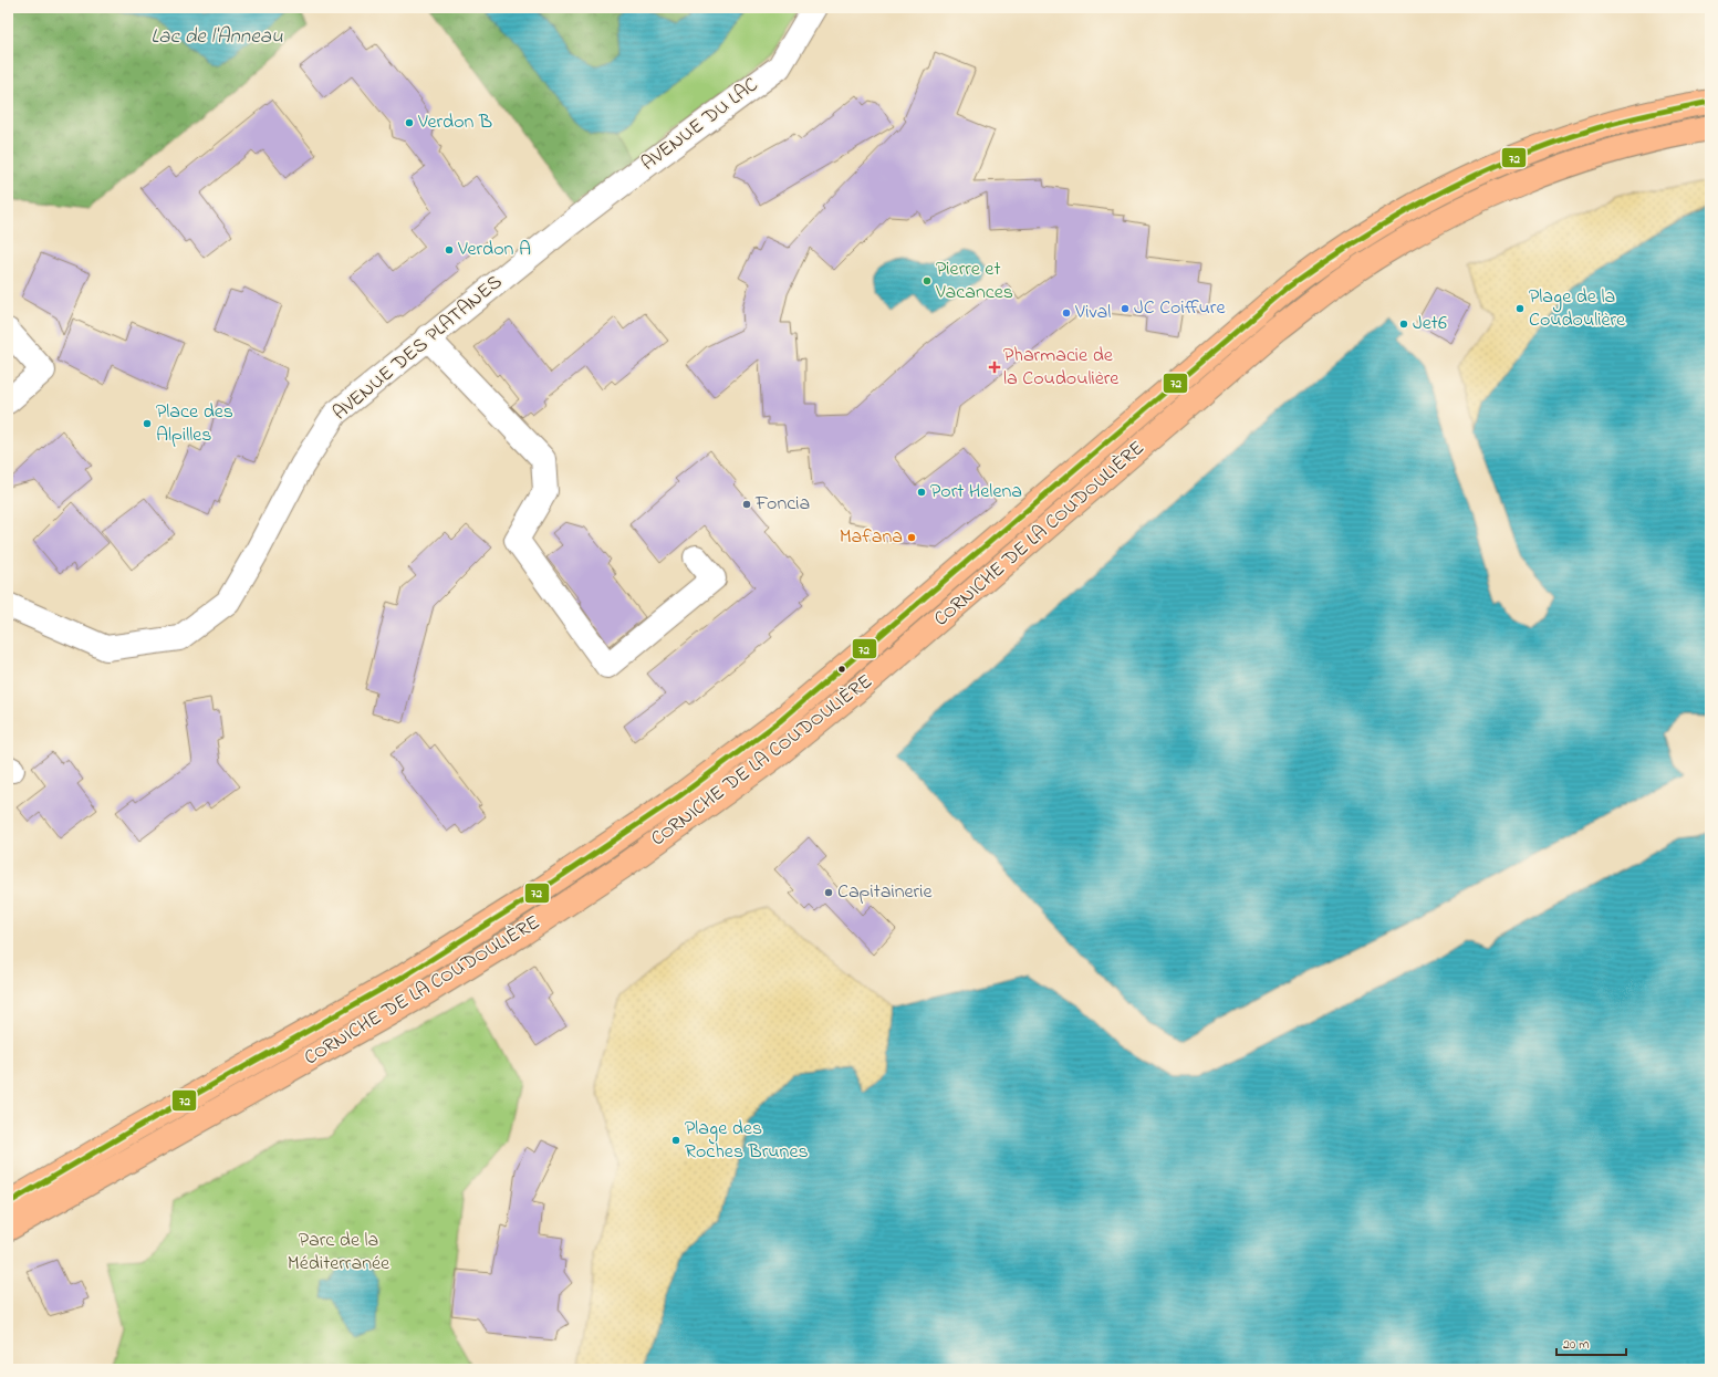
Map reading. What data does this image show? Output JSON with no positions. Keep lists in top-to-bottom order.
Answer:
{
  "streets": {
    "main road": ["CORNICHE DE LA COUDOULIÈRE"],
    "street": ["AVENUE DU LAC", "AVENUE DES PLATANES"]
  },
  "crossings": [
    ["AVENUE DU LAC", "AVENUE DES PLATANES"]
  ],
  "water": ["Lac de l'Anneau"],
  "parks": ["Parc de la Méditerranée"],
  "places": {
    "other": [
      "Verdon B",
      "Verdon A",
      "Pierre et Vacances",
      "JC Coiffure",
      "Plage de la Coudoulière",
      "Vival",
      "Jet6",
      "Place des Alpilles",
      "Port Helena",
      "Foncia",
      "Mafana",
      "Capitainerie",
      "Plage des Roches Brunes"
    ],
    "health": ["Pharmacie de la Coudoulière"]
  },
  "lines": ["transit line 72"],
  "scale_bar": "20 m"
}
